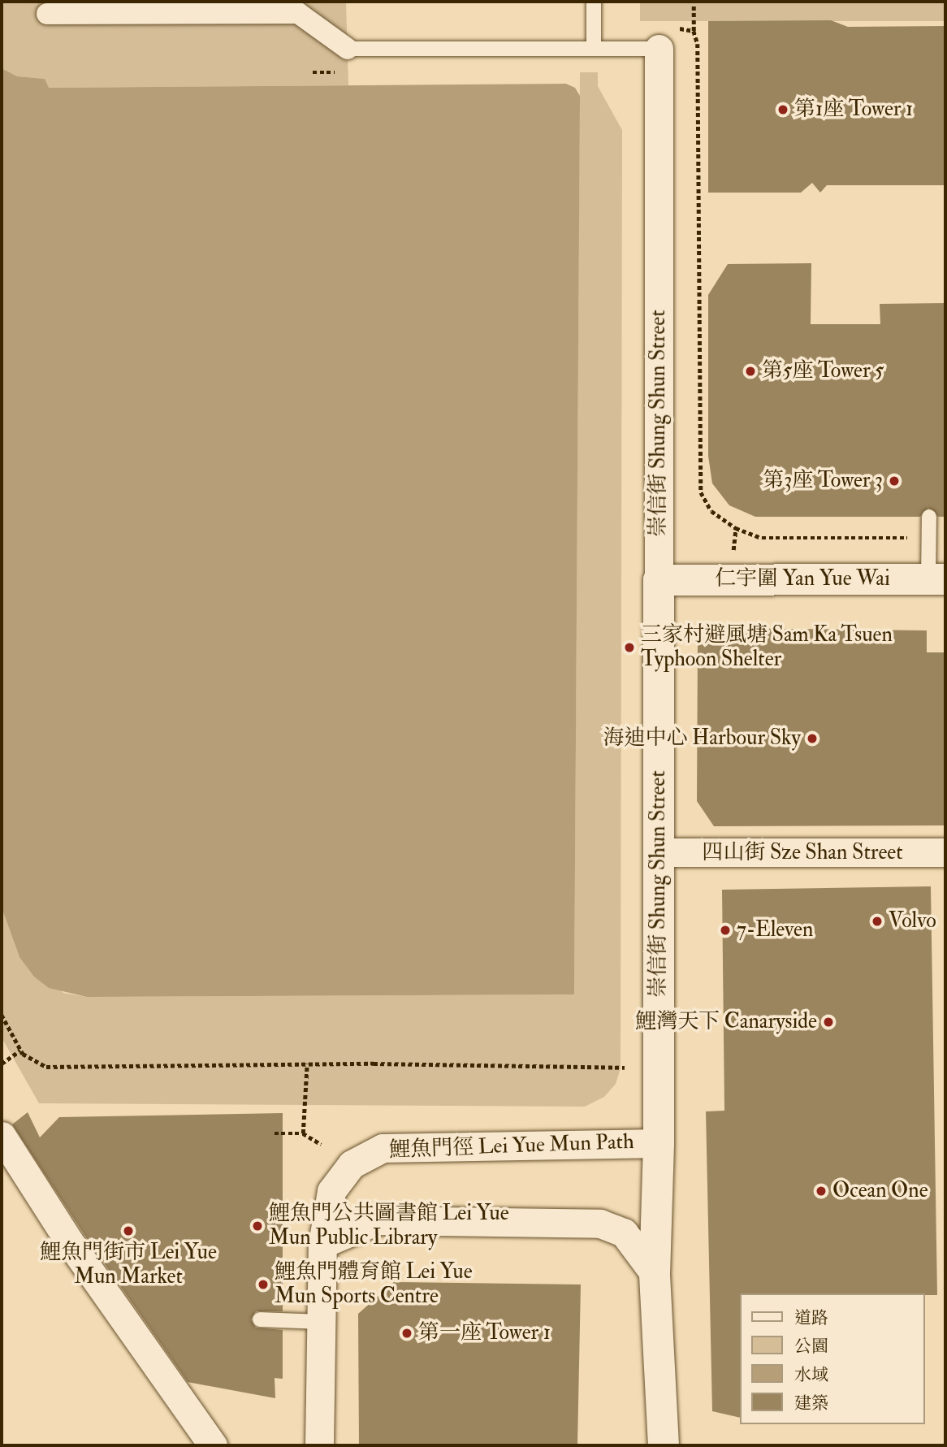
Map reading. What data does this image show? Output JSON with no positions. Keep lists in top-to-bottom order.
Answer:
{
  "streets": {
    "street": [
      "崇信街 Shung Shun Street",
      "仁宇圍 Yan Yue Wai",
      "四山街 Sze Shan Street",
      "鯉魚門徑 Lei Yue Mun Path"
    ]
  },
  "crossings": [
    ["崇信街 Shung Shun Street", "仁宇圍 Yan Yue Wai"],
    ["崇信街 Shung Shun Street", "四山街 Sze Shan Street"],
    ["崇信街 Shung Shun Street", "鯉魚門徑 Lei Yue Mun Path"]
  ],
  "places": [
    "第1座 Tower 1",
    "第5座 Tower 5",
    "第3座 Tower 3",
    "三家村避風塘 Sam Ka Tsuen Typhoon Shelter",
    "海迪中心 Harbour Sky",
    "Volvo",
    "7-Eleven",
    "鯉灣天下 Canaryside",
    "Ocean One",
    "鯉魚門公共圖書館 Lei Yue Mun Public Library",
    "鯉魚門街市 Lei Yue Mun Market",
    "鯉魚門體育館 Lei Yue Mun Sports Centre",
    "第一座 Tower 1"
  ],
  "legend": [
    "道路",
    "公園",
    "水域",
    "建築"
  ]
}
